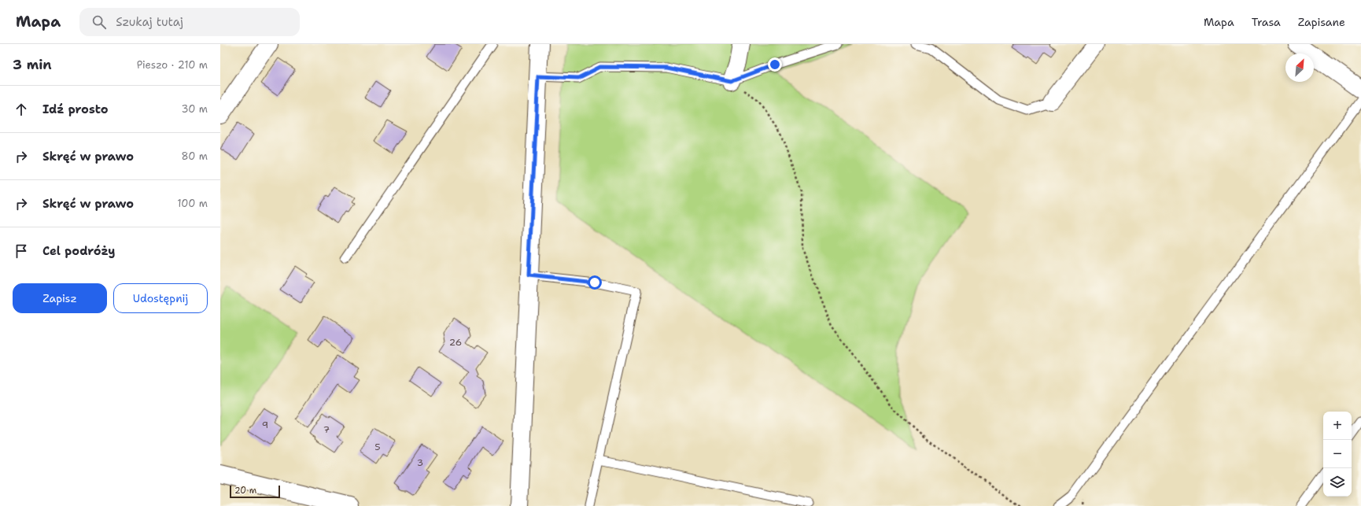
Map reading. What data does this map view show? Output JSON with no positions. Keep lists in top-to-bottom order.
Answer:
{
  "house_numbers": [
    "26",
    "9",
    "7",
    "5",
    "3"
  ],
  "scale_bar": "20 m",
  "north": "top right",
  "page": {
    "header": "Mapa",
    "search": "Szukaj tutaj",
    "nav": ["Mapa", "Trasa", "Zapisane"],
    "heading": ["3 min", "Pieszo · 210 m"],
    "list": [
      ["Idź prosto", "30 m"],
      ["Skręć w prawo", "80 m"],
      ["Skręć w prawo", "100 m"],
      "Cel podróży"
    ],
    "buttons": ["Zapisz", "Udostępnij"],
    "map_buttons": ["+", "−"],
    "scale": "20 m"
  }
}
